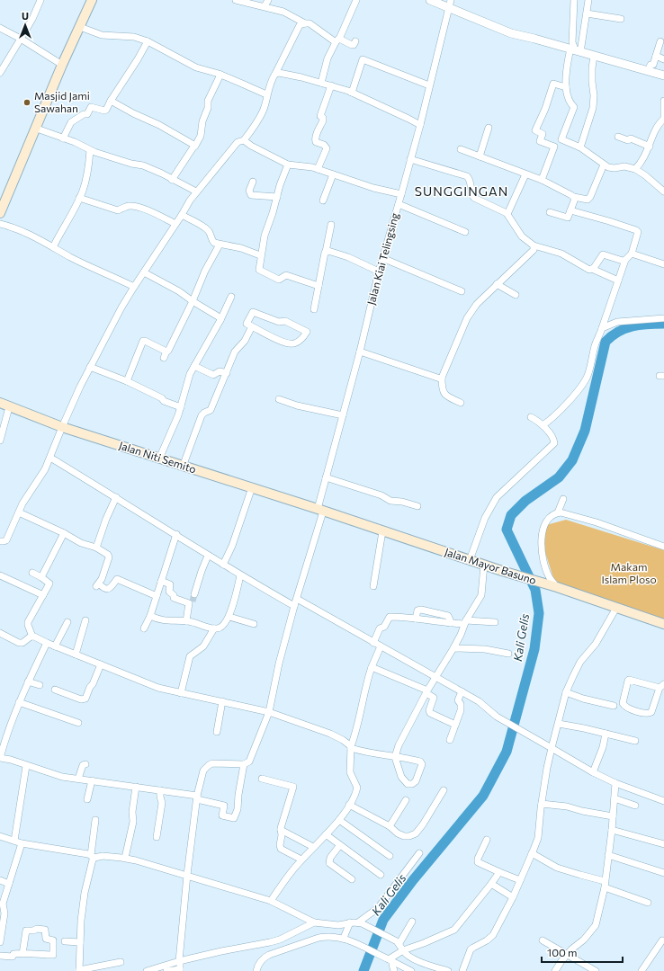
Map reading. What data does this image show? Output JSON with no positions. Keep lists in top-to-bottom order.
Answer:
{
  "streets": {
    "main road": ["Jalan Niti Semito", "Jalan Mayor Basuno"],
    "street": ["Jalan Kiai Telingsing"]
  },
  "crossings": [
    ["Jalan Kiai Telingsing", "Jalan Niti Semito"],
    ["Jalan Kiai Telingsing", "Jalan Mayor Basuno"],
    ["Jalan Niti Semito", "Jalan Mayor Basuno"]
  ],
  "districts": ["SUNGGINGAN"],
  "water": ["Kali Gelis"],
  "parks": ["Makam Islam Ploso"],
  "places": ["Masjid Jami Sawahan"],
  "scale_bar": "100 m",
  "north": "top"
}
